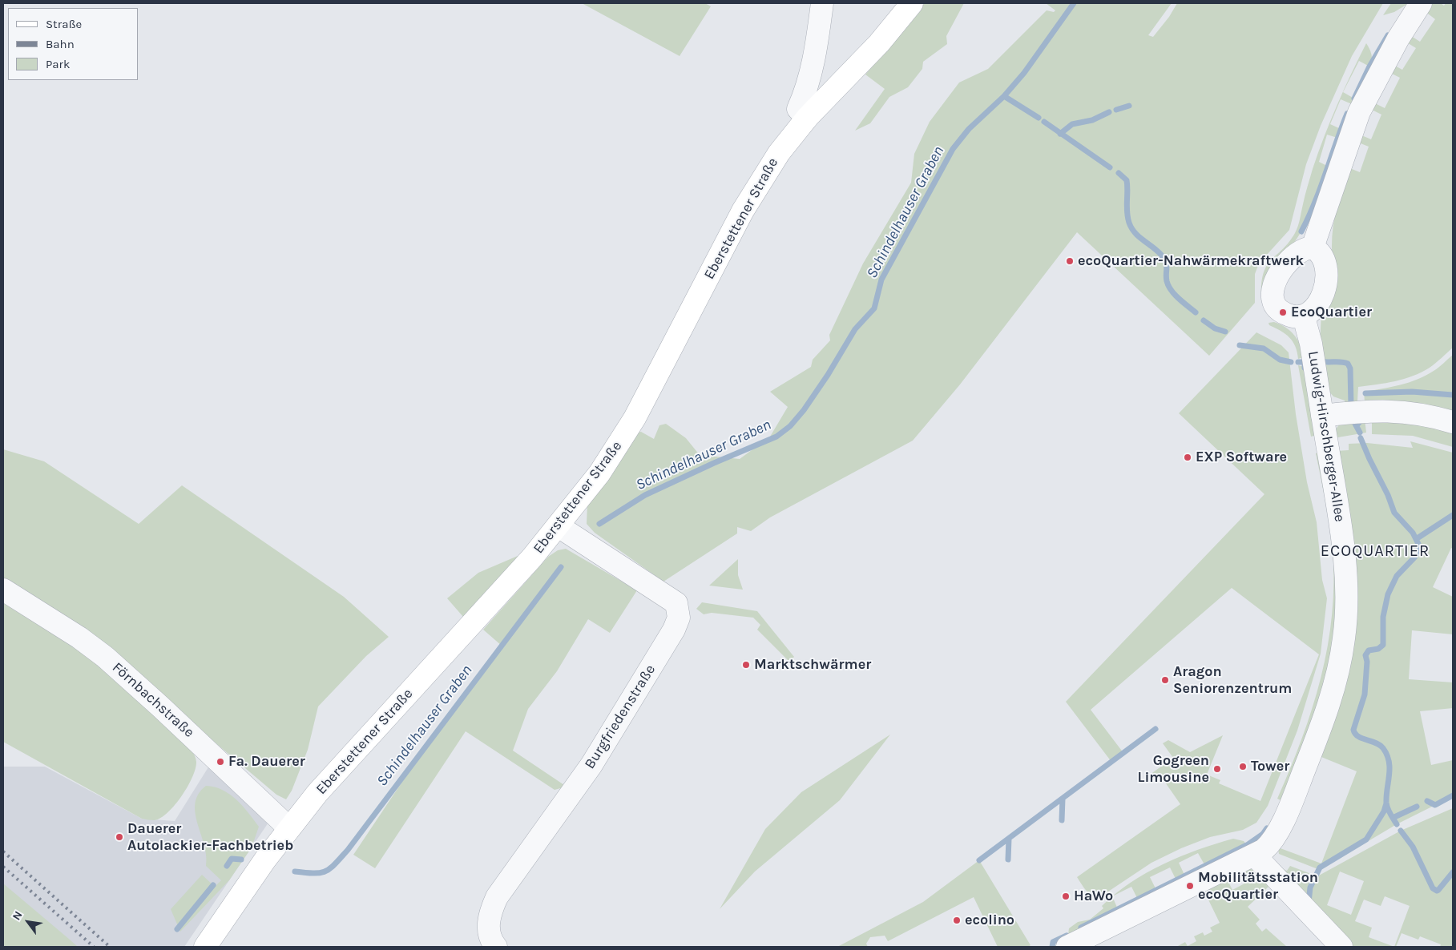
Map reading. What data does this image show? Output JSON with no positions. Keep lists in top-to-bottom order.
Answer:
{
  "streets": {
    "main road": ["Eberstettener Straße"],
    "street": ["Ludwig-Hirschberger-Allee", "Förnbachstraße", "Burgfriedenstraße"]
  },
  "crossings": [
    ["Eberstettener Straße", "Förnbachstraße"],
    ["Eberstettener Straße", "Burgfriedenstraße"]
  ],
  "districts": ["ECOQUARTIER"],
  "water": ["Schindelhauser Graben"],
  "places": [
    "ecoQuartier-Nahwärmekraftwerk",
    "EcoQuartier",
    "EXP Software",
    "Marktschwärmer",
    "Aragon Seniorenzentrum",
    "Fa. Dauerer",
    "Tower",
    "Gogreen Limousine",
    "Dauerer Autolackier-Fachbetrieb",
    "Mobilitätsstation ecoQuartier",
    "HaWo",
    "ecolino"
  ],
  "legend": ["Straße", "Bahn", "Park"],
  "north": "top left"
}
